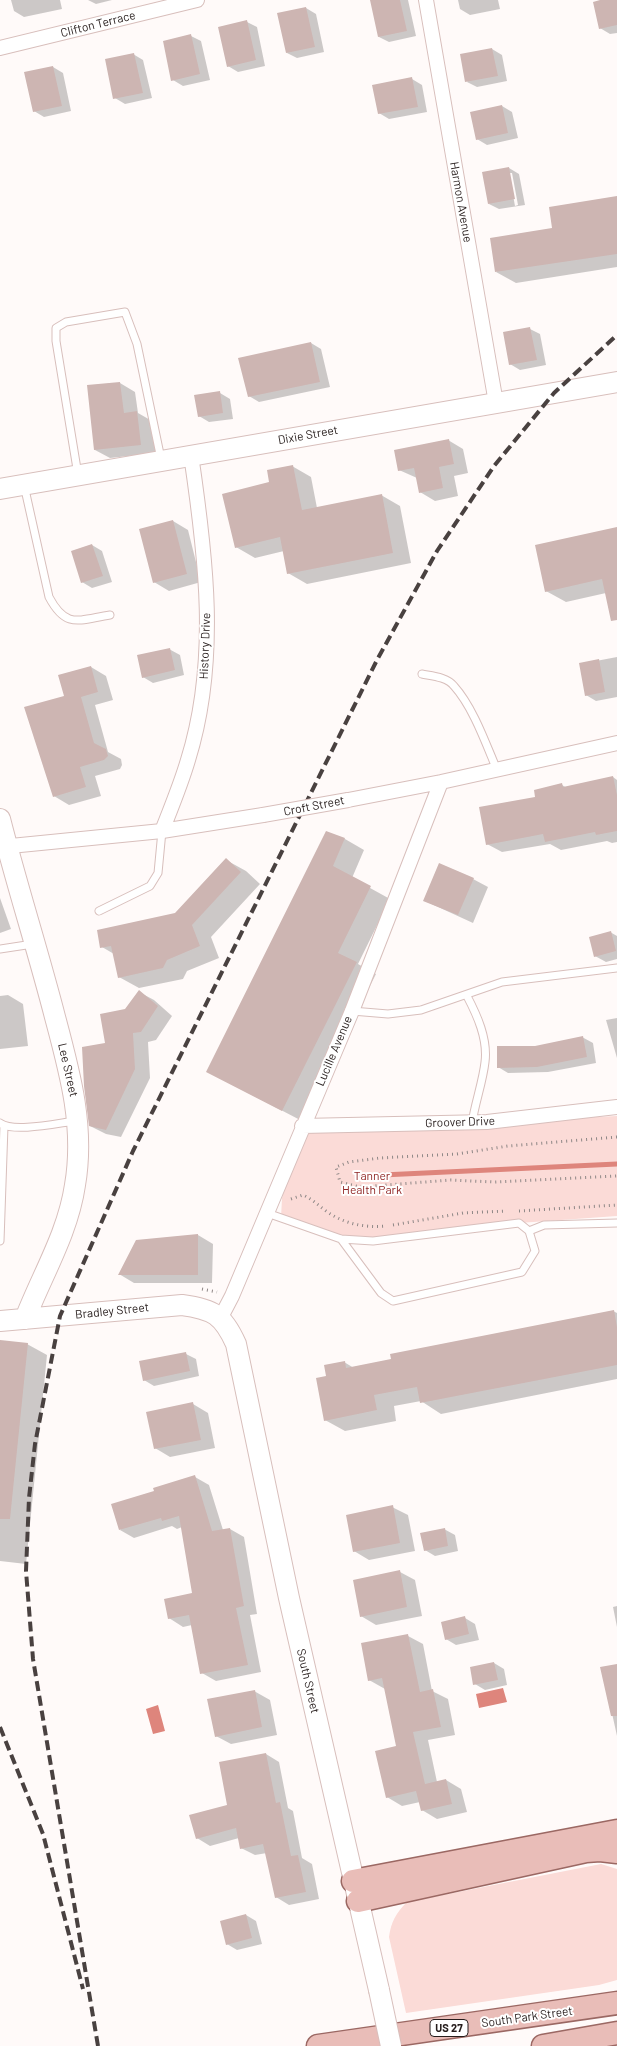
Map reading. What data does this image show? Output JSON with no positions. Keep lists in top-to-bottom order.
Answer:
{
  "streets": {
    "main road": ["South Park Street", "US 27"],
    "street": [
      "Clifton Terrace",
      "Harmon Avenue",
      "Dixie Street",
      "History Drive",
      "Croft Street",
      "Lucille Avenue",
      "Lee Street",
      "Groover Drive",
      "Bradley Street",
      "South Street"
    ]
  },
  "crossings": [
    ["Harmon Avenue", "Dixie Street"],
    ["Dixie Street", "History Drive"],
    ["History Drive", "Croft Street"],
    ["Croft Street", "Lucille Avenue"],
    ["Croft Street", "Lee Street"],
    ["Lucille Avenue", "Groover Drive"],
    ["Lucille Avenue", "Bradley Street"],
    ["Lucille Avenue", "South Street"],
    ["Lee Street", "Bradley Street"],
    ["Bradley Street", "South Street"]
  ],
  "parks": ["Tanner Health Park"]
}
